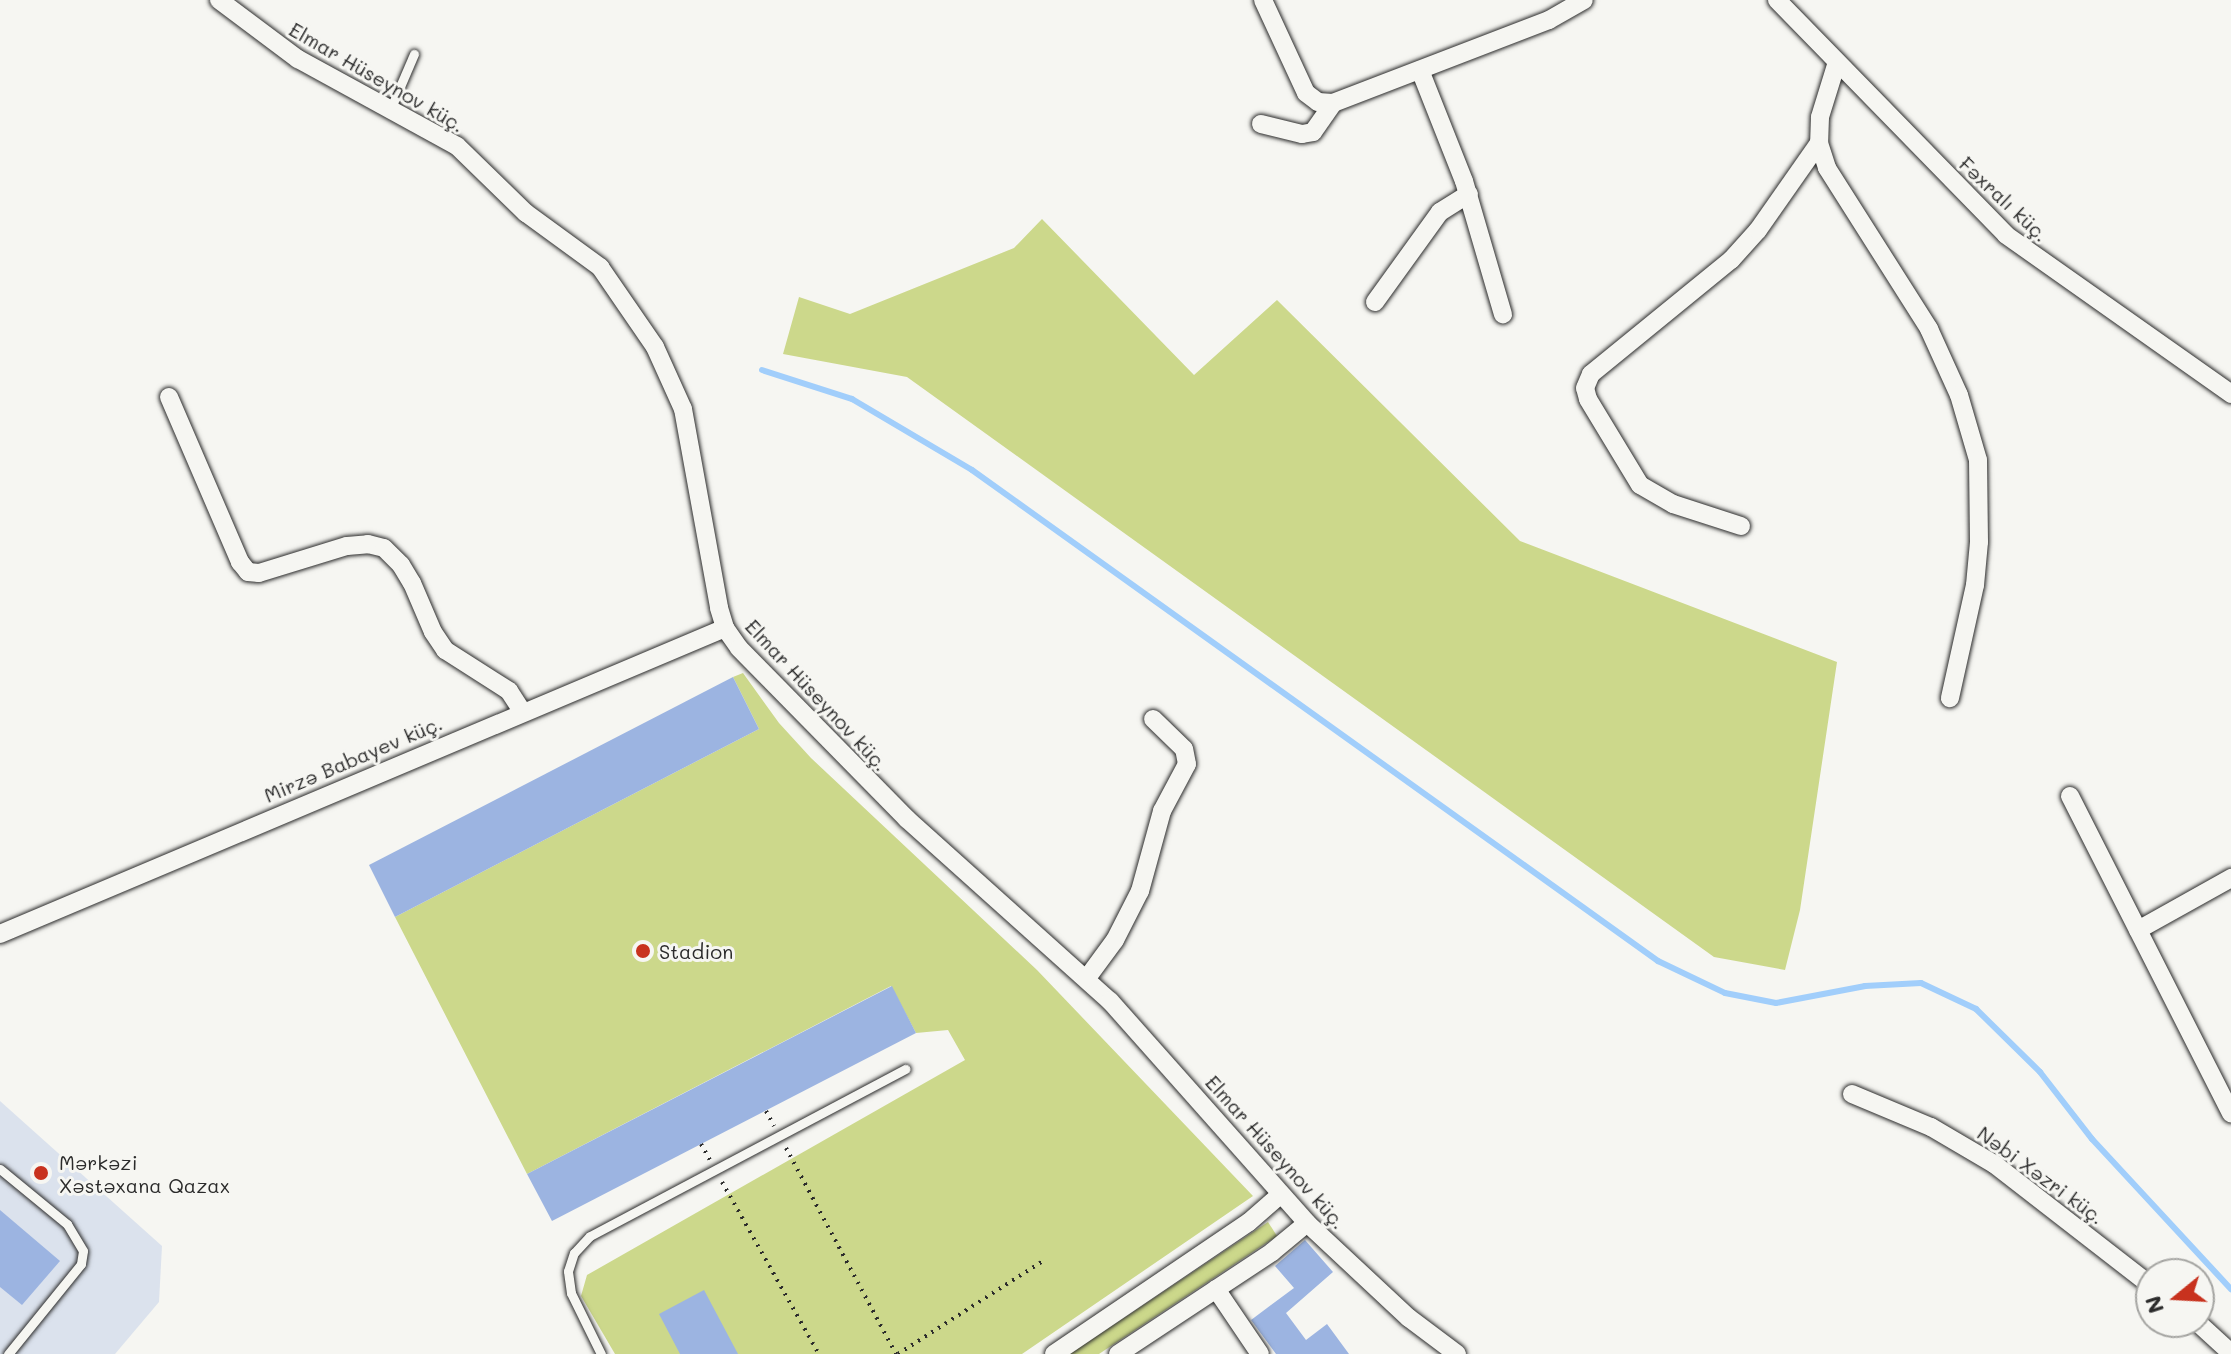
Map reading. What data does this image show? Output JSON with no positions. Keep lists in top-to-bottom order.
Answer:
{
  "streets": {
    "street": [
      "Elmar Hüseynov küç.",
      "Fəxralı küç.",
      "Mirzə Babayev küç.",
      "Nəbi Xəzri küç."
    ]
  },
  "crossings": [
    ["Elmar Hüseynov küç.", "Mirzə Babayev küç."]
  ],
  "places": ["Stadion", "Mərkəzi Xəstəxana Qazax"],
  "north": "left"
}
